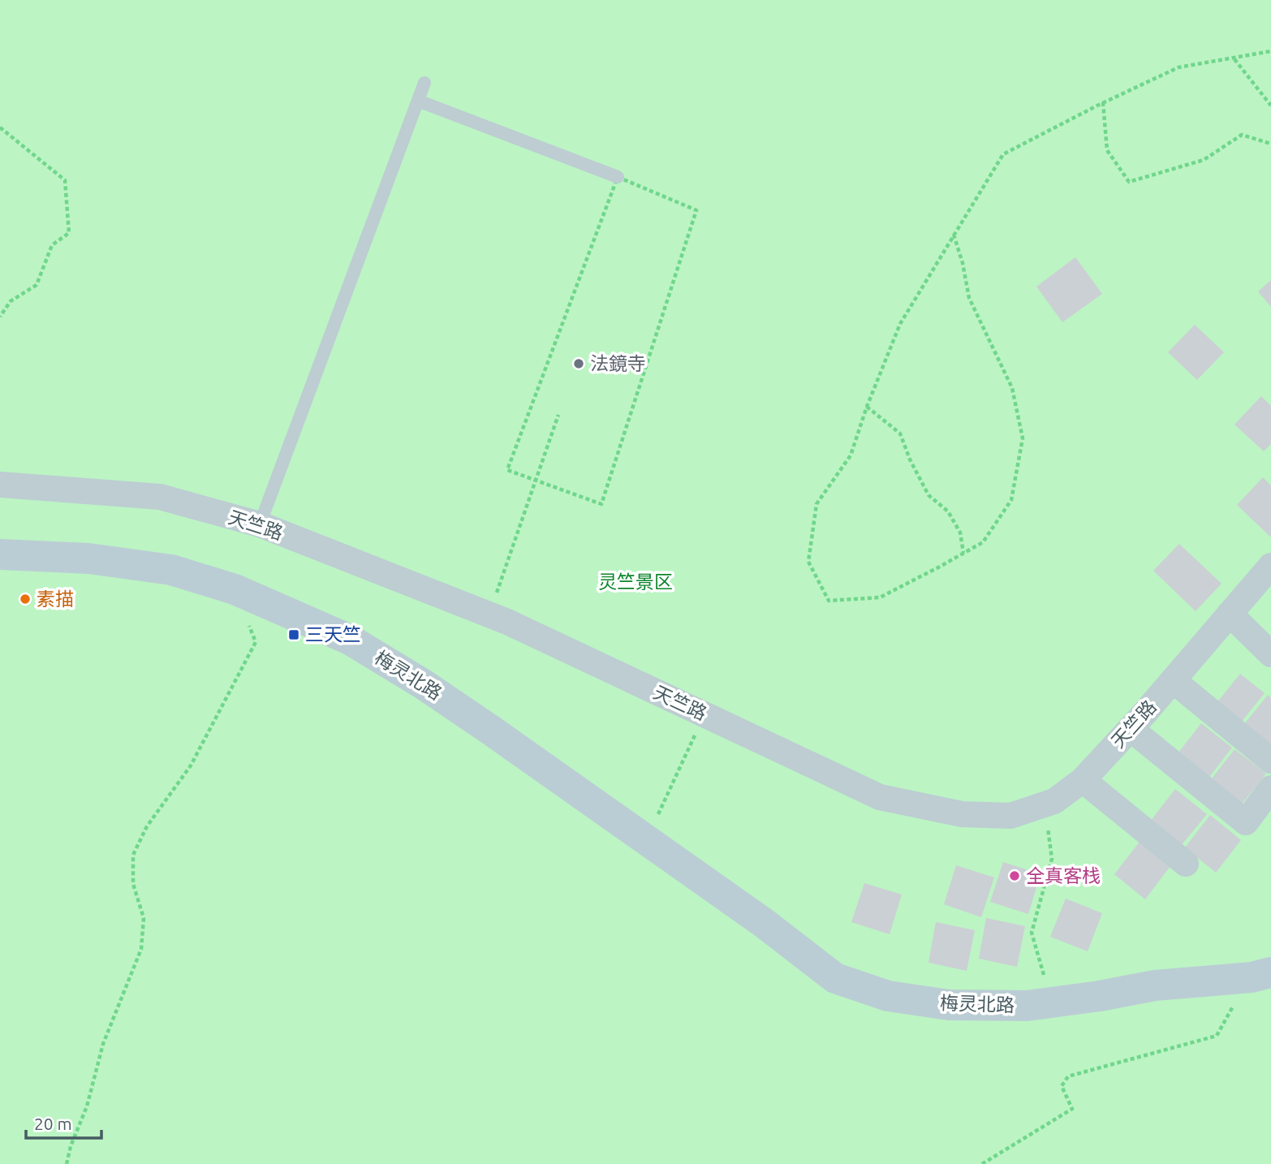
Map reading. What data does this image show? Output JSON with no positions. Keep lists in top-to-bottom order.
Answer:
{
  "streets": {
    "main road": ["梅灵北路"],
    "street": ["天竺路"]
  },
  "parks": ["灵竺景区"],
  "places": {
    "other": ["法鏡寺", "素描", "全真客栈"],
    "transit": ["三天竺"]
  },
  "scale_bar": "20 m"
}
